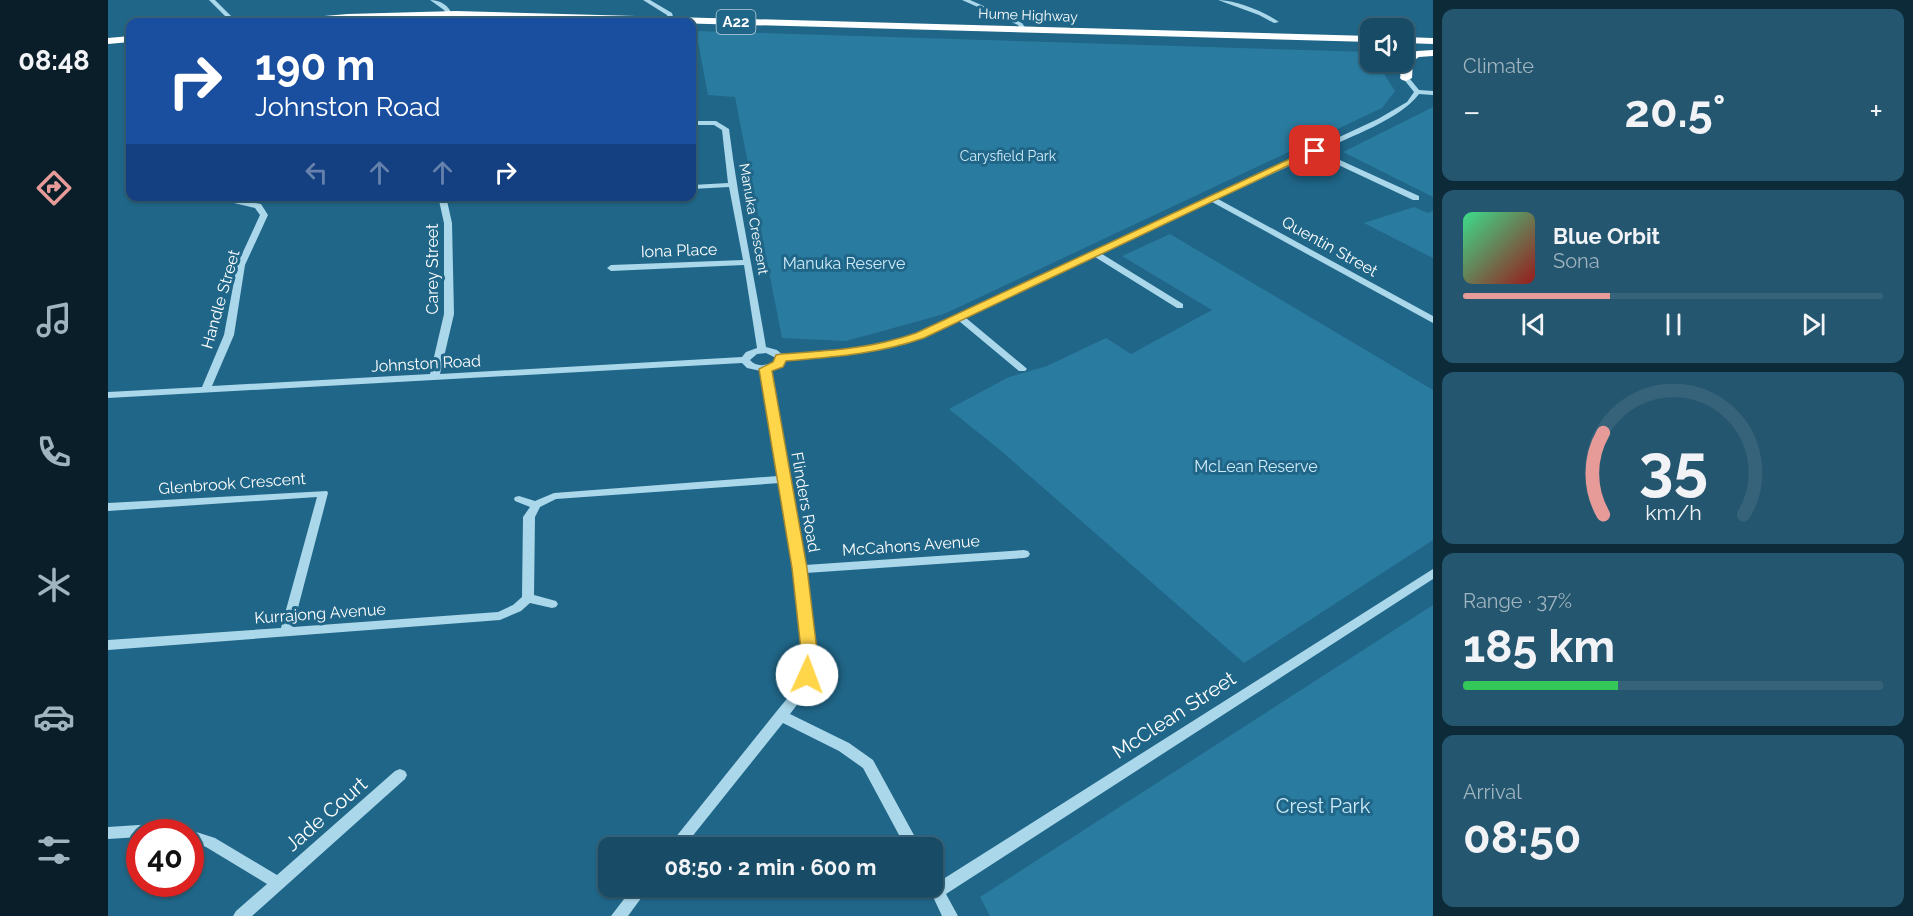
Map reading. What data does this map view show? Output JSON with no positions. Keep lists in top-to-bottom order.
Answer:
{
  "streets": {
    "highway": ["Hume Highway", "A22"],
    "street": [
      "Manuka Crescent",
      "Quentin Street",
      "Iona Place",
      "Carey Street",
      "Handle Street",
      "Johnston Road",
      "Glenbrook Crescent",
      "Flinders Road",
      "McCahons Avenue",
      "Kurrajong Avenue",
      "McClean Street",
      "Jade Court"
    ]
  },
  "crossings": [
    ["Manuka Crescent", "Iona Place"],
    ["Carey Street", "Johnston Road"],
    ["Handle Street", "Johnston Road"],
    ["Glenbrook Crescent", "Kurrajong Avenue"],
    ["Flinders Road", "McCahons Avenue"]
  ],
  "parks": [
    "Carysfield Park",
    "Manuka Reserve",
    "McLean Reserve",
    "Crest Park"
  ],
  "page": {
    "tabs": "08:48",
    "tile": [
      "Climate",
      ["Range · 37%", "185 km"],
      ["Arrival", "08:50"]
    ],
    "turn": ["190 m", "Johnston Road"],
    "heat": ["−", "20.5°", "+"],
    "song": ["Blue Orbit", "Sona"],
    "limit": "40",
    "trip": "08:50 · 2 min · 600 m",
    "gauge": ["35", "km/h"]
  }
}
